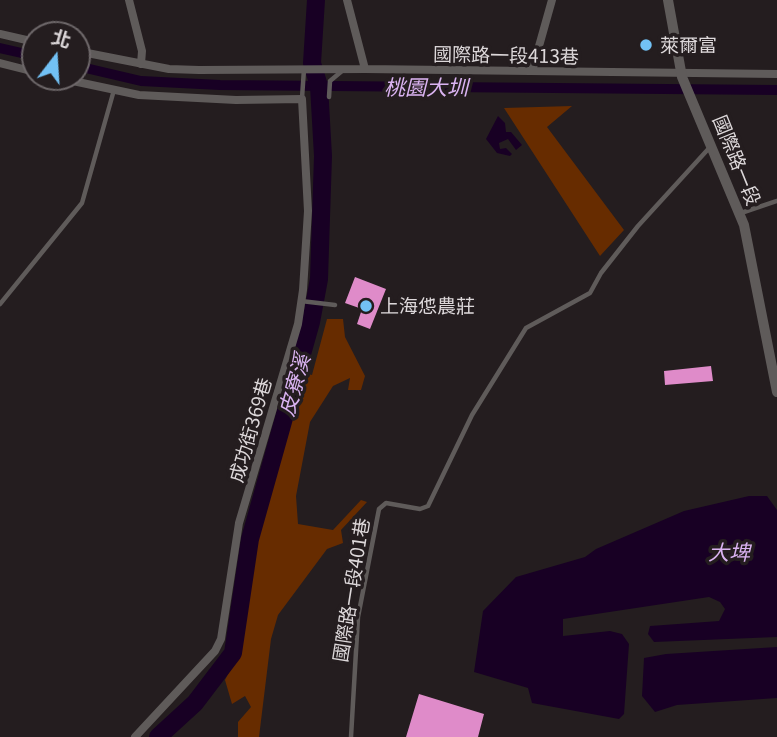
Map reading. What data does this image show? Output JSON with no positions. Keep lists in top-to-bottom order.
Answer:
{
  "streets": {
    "street": ["國際路一段413巷", "國際路一段", "成功街369巷"],
    "lane": ["國際路一段401巷"]
  },
  "crossings": [
    ["國際路一段413巷", "國際路一段"],
    ["國際路一段", "國際路一段401巷"]
  ],
  "water": ["桃園大圳", "皮寮溪", "大埤"],
  "places": ["萊爾富", "上海怹農莊"],
  "north": "top"
}
